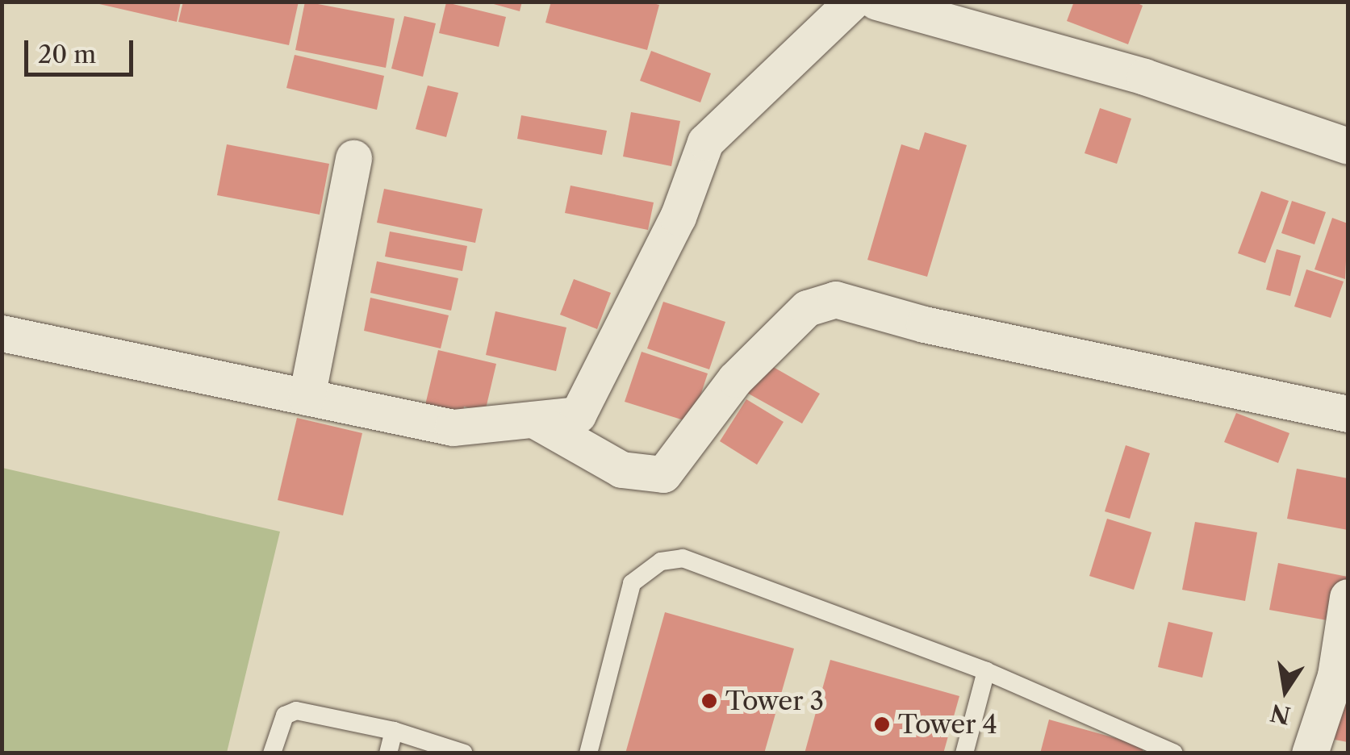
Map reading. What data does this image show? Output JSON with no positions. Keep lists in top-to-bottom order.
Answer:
{
  "places": ["Tower 3", "Tower 4"],
  "scale_bar": "20 m",
  "north": "bottom"
}
